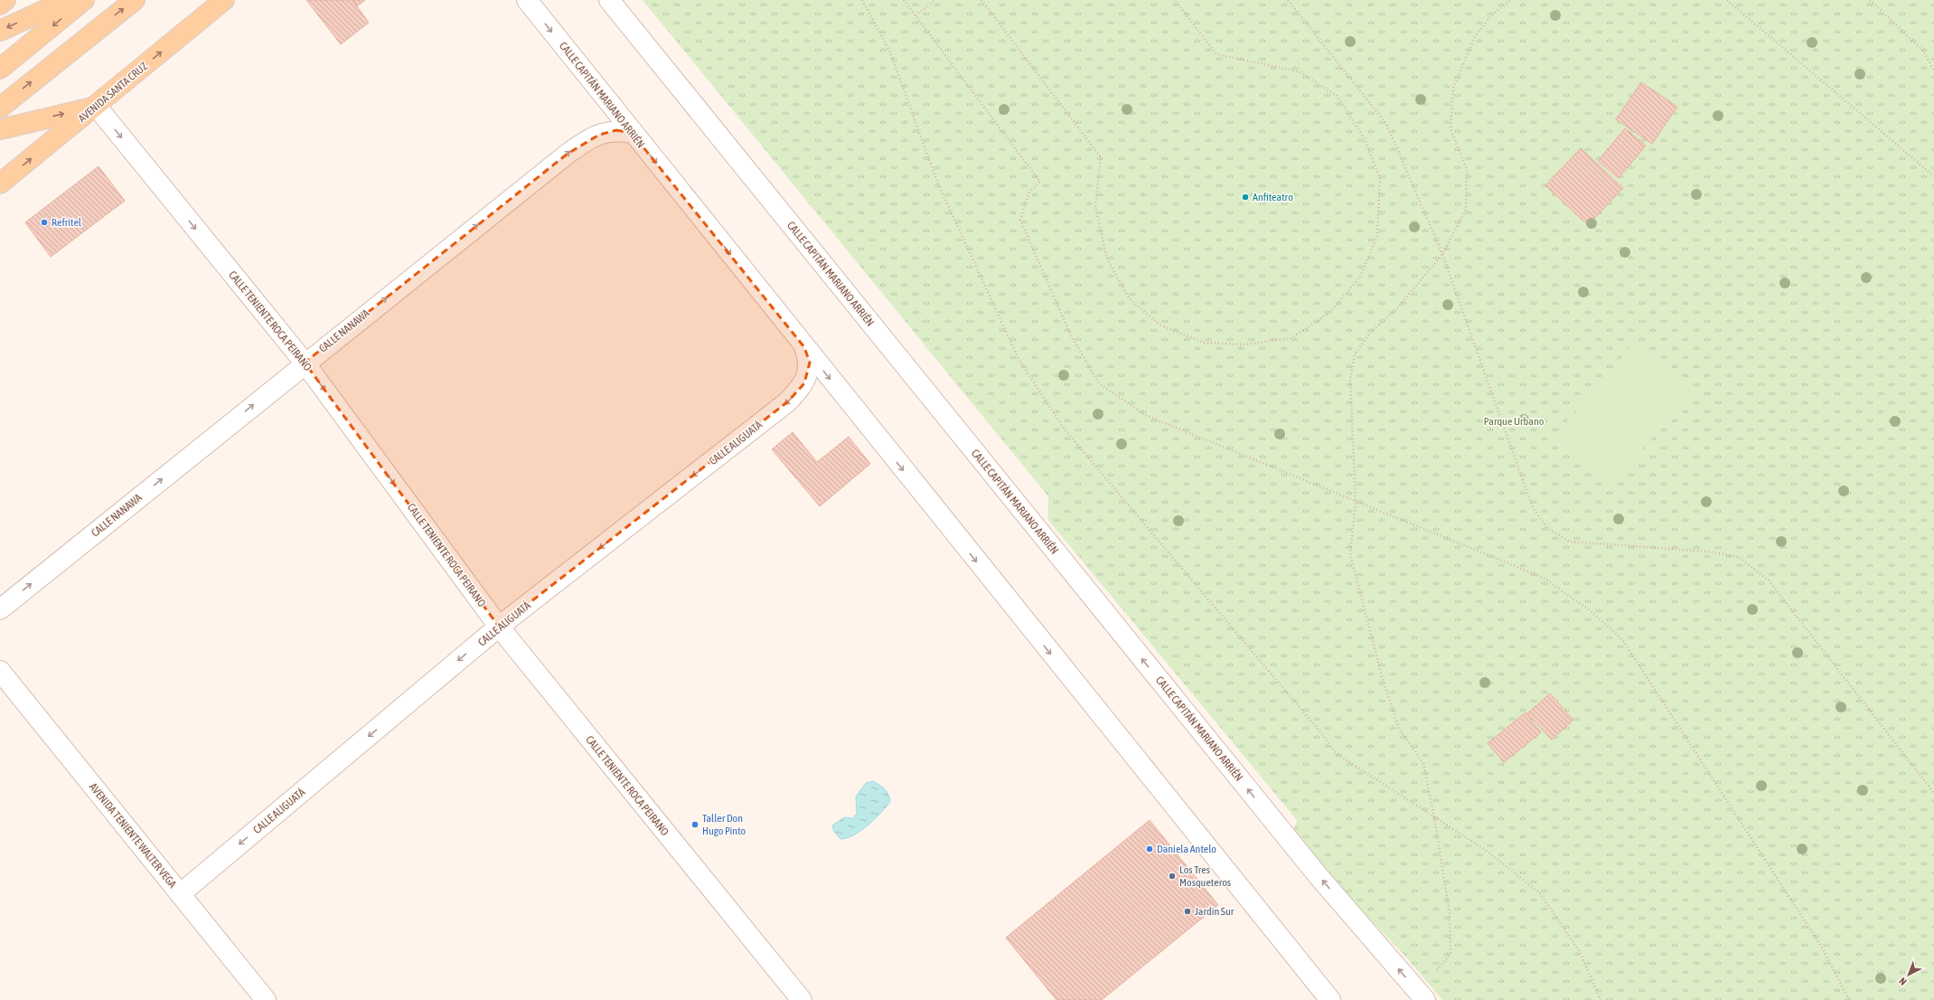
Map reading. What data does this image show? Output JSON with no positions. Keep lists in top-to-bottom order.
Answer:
{
  "streets": {
    "main road": ["AVENIDA SANTA CRUZ"],
    "street": [
      "CALLE CAPITÁN MARIANO ARRIÉN",
      "CALLE TENIENTE ROCA PEIRANO",
      "CALLE NANAWA",
      "CALLE ALIGUATÁ",
      "AVENIDA TENIENTE WALTER VEGA"
    ]
  },
  "crossings": [
    ["AVENIDA SANTA CRUZ", "CALLE TENIENTE ROCA PEIRANO"],
    ["CALLE CAPITÁN MARIANO ARRIÉN", "CALLE NANAWA"],
    ["CALLE CAPITÁN MARIANO ARRIÉN", "CALLE ALIGUATÁ"],
    ["CALLE TENIENTE ROCA PEIRANO", "CALLE NANAWA"],
    ["CALLE TENIENTE ROCA PEIRANO", "CALLE ALIGUATÁ"],
    ["CALLE ALIGUATÁ", "AVENIDA TENIENTE WALTER VEGA"]
  ],
  "one_way": ["CALLE TENIENTE ROCA PEIRANO", "CALLE NANAWA", "CALLE ALIGUATÁ"],
  "parks": ["Parque Urbano"],
  "places": [
    "Anfiteatro",
    "Refritel",
    "Taller Don Hugo Pinto",
    "Daniela Antelo",
    "Los Tres Mosqueteros",
    "Jardin Sur"
  ],
  "north": "bottom left"
}
